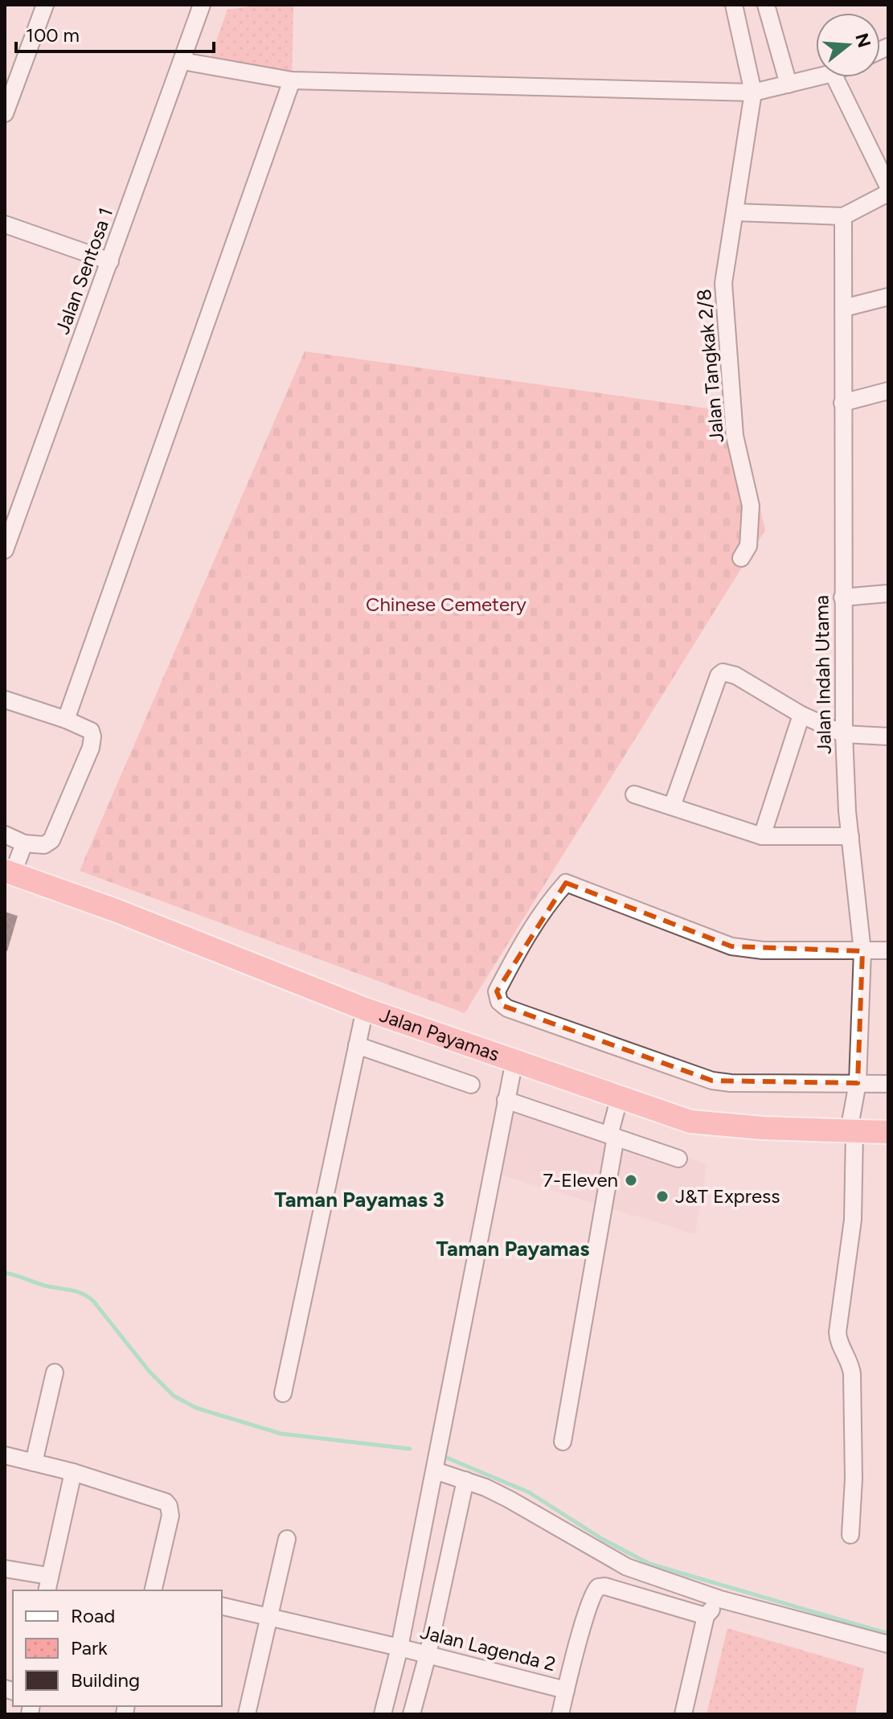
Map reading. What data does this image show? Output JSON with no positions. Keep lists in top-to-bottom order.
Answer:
{
  "streets": {
    "highway": ["Jalan Payamas"],
    "street": [
      "Jalan Sentosa 1",
      "Jalan Tangkak 2/8",
      "Jalan Indah Utama",
      "Jalan Lagenda 2"
    ]
  },
  "crossings": [
    ["Jalan Indah Utama", "Jalan Payamas"]
  ],
  "districts": ["Taman Payamas 3", "Taman Payamas"],
  "parks": ["Chinese Cemetery"],
  "places": ["7-Eleven", "J&T Express"],
  "legend": ["Road", "Park", "Building"],
  "scale_bar": "100 m",
  "north": "right"
}
